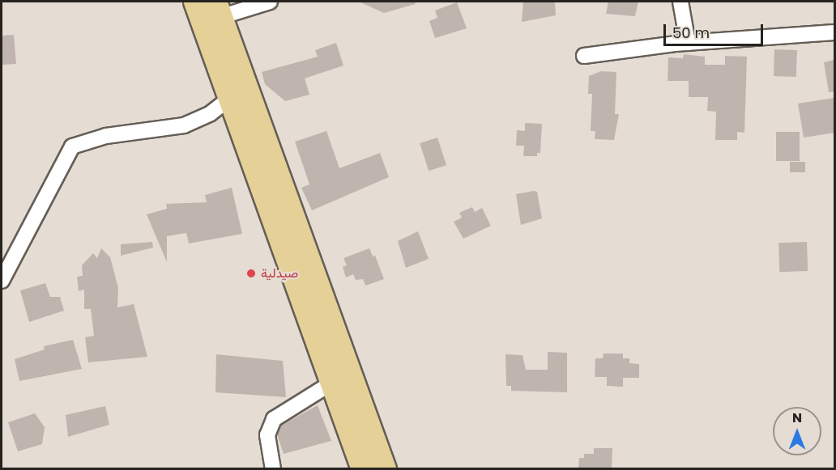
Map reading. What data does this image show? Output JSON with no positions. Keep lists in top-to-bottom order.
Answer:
{
  "places": ["صيدلية"],
  "scale_bar": "50 m",
  "north": "top"
}
